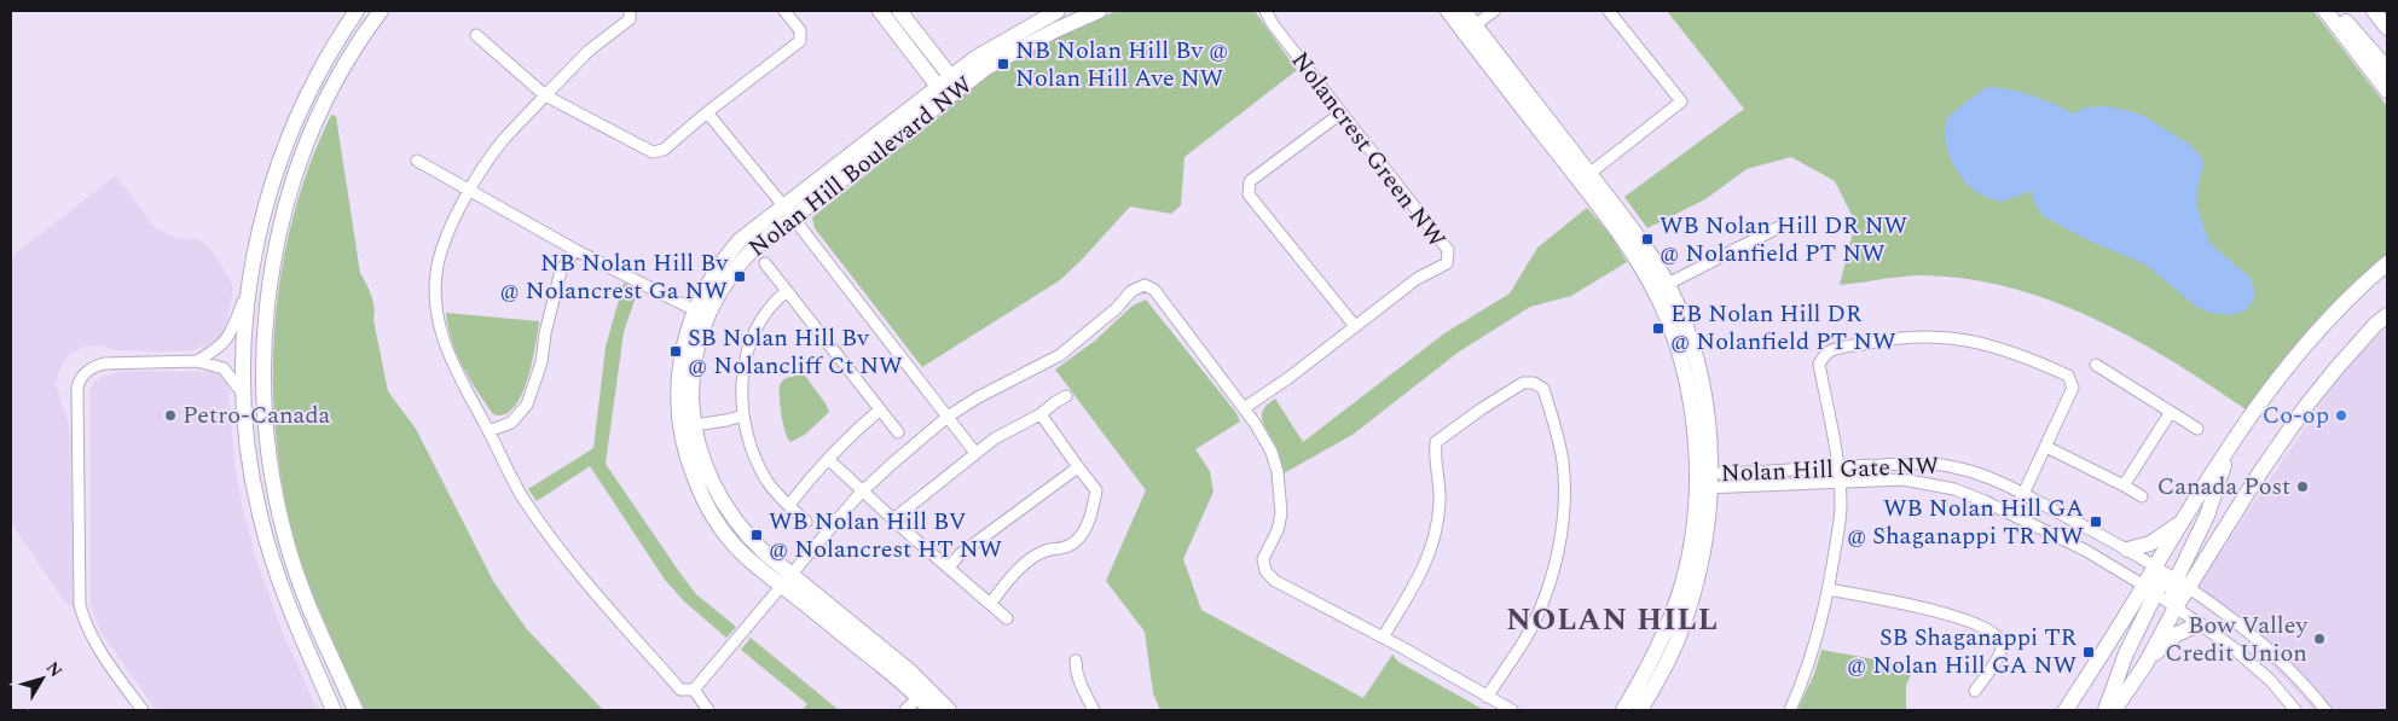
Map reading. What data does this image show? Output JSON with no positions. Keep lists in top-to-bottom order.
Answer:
{
  "streets": {
    "main road": ["Nolan Hill Boulevard NW"],
    "street": ["Nolancrest Green NW", "Nolan Hill Gate NW"]
  },
  "districts": ["NOLAN HILL"],
  "places": {
    "transit": [
      "NB Nolan Hill Bv @ Nolan Hill Ave NW",
      "WB Nolan Hill DR NW @ Nolanfield PT NW",
      "NB Nolan Hill Bv @ Nolancrest Ga NW",
      "EB Nolan Hill DR @ Nolanfield PT NW",
      "SB Nolan Hill Bv @ Nolancliff Ct NW",
      "WB Nolan Hill GA @ Shaganappi TR NW",
      "WB Nolan Hill BV @ Nolancrest HT NW",
      "SB Shaganappi TR @ Nolan Hill GA NW"
    ],
    "other": [
      "Petro-Canada",
      "Co-op",
      "Canada Post",
      "Bow Valley Credit Union"
    ]
  },
  "north": "top right"
}
